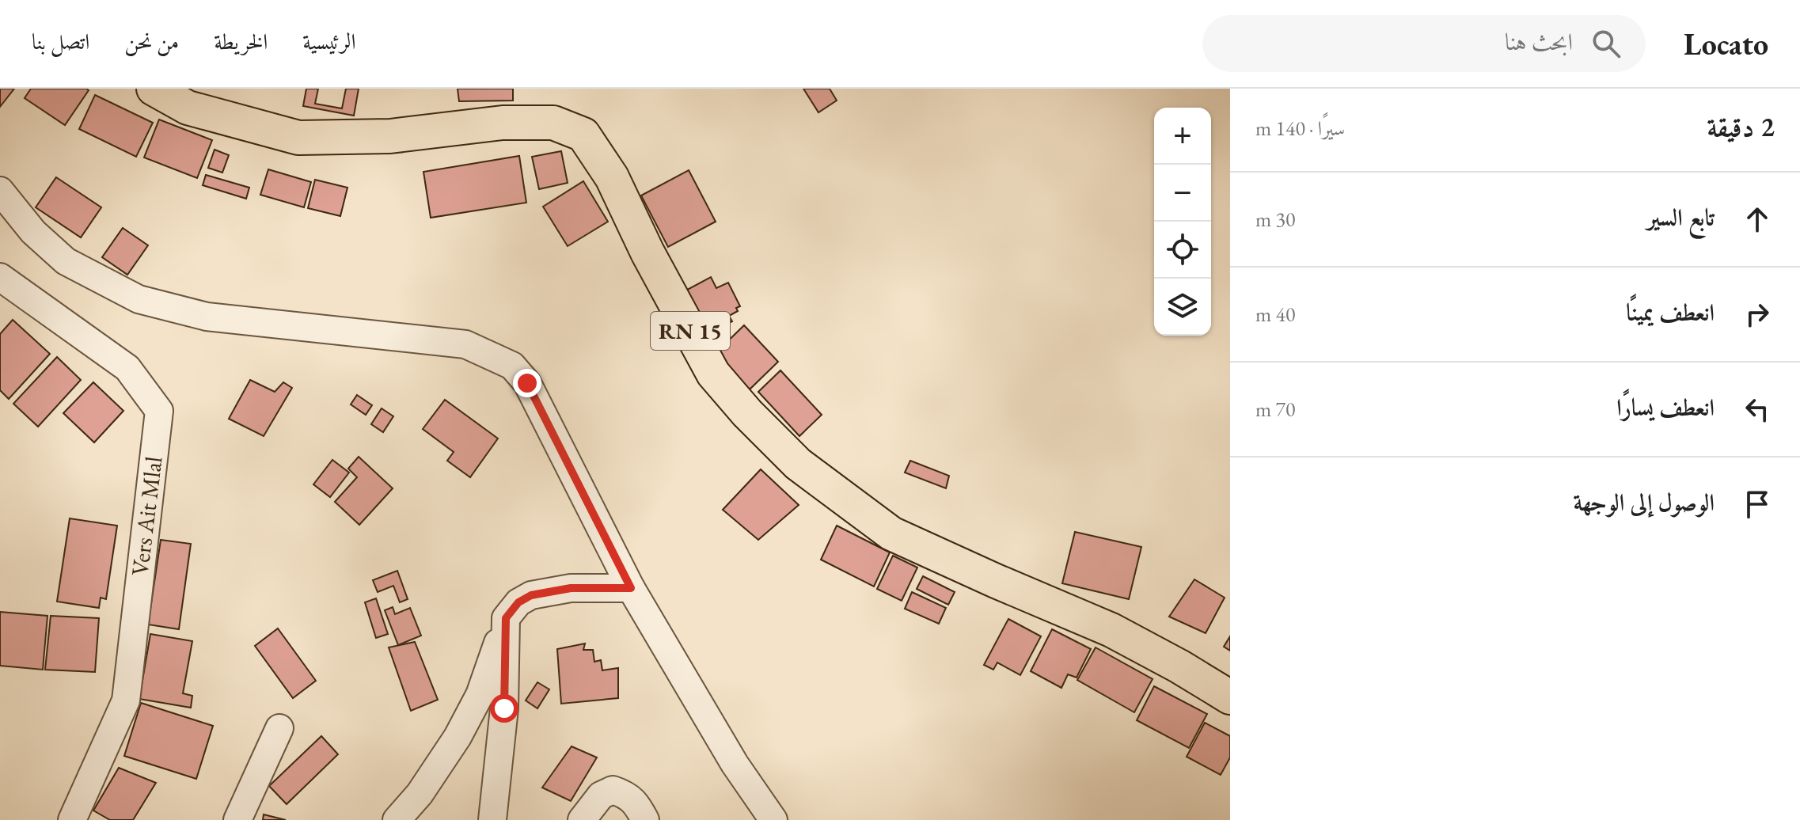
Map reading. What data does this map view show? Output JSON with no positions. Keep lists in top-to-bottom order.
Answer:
{
  "streets": {
    "main road": ["RN 15"],
    "street": ["Vers Ait Mlal"]
  },
  "page": {
    "header": "Locato",
    "search": "ابحث هنا",
    "nav": [
      "الرئيسية",
      "الخريطة",
      "من نحن",
      "اتصل بنا"
    ],
    "heading": ["2 دقيقة", "سيرًا · 140 m"],
    "map_buttons": ["+", "−"],
    "list": [
      ["تابع السير", "30 m"],
      ["انعطف يمينًا", "40 m"],
      ["انعطف يسارًا", "70 m"],
      "الوصول إلى الوجهة"
    ]
  }
}
